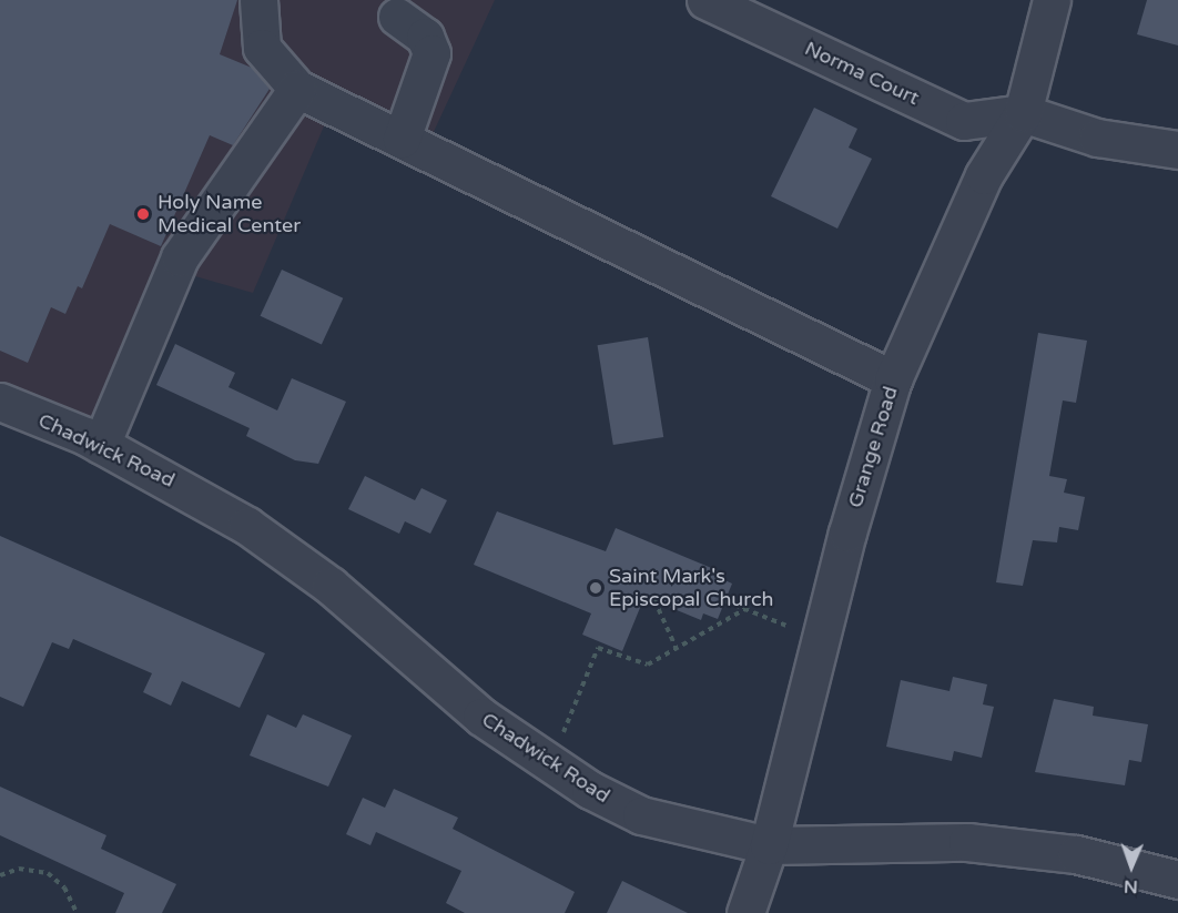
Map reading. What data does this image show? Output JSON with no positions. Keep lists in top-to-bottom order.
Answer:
{
  "streets": {
    "street": ["Norma Court", "Grange Road", "Chadwick Road"]
  },
  "crossings": [
    ["Norma Court", "Grange Road"],
    ["Grange Road", "Chadwick Road"]
  ],
  "places": ["Holy Name Medical Center", "Saint Mark's Episcopal Church"],
  "north": "bottom"
}
